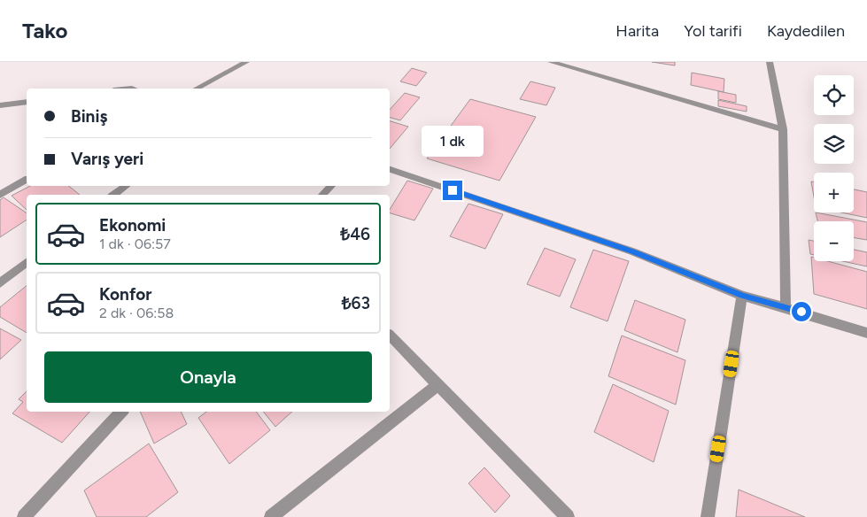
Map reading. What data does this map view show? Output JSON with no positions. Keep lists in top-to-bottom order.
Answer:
{
  "page": {
    "header": "Tako",
    "nav": ["Harita", "Yol tarifi", "Kaydedilen"],
    "map_buttons": ["+", "−"],
    "banner": ["Biniş", "Varış yeri"],
    "bubble": "1 dk",
    "list": [
      {
        "name": "Ekonomi",
        "note": "1 dk · 06:57",
        "value": "₺46"
      },
      {
        "name": "Konfor",
        "note": "2 dk · 06:58",
        "value": "₺63"
      }
    ],
    "buttons": "Onayla"
  }
}
